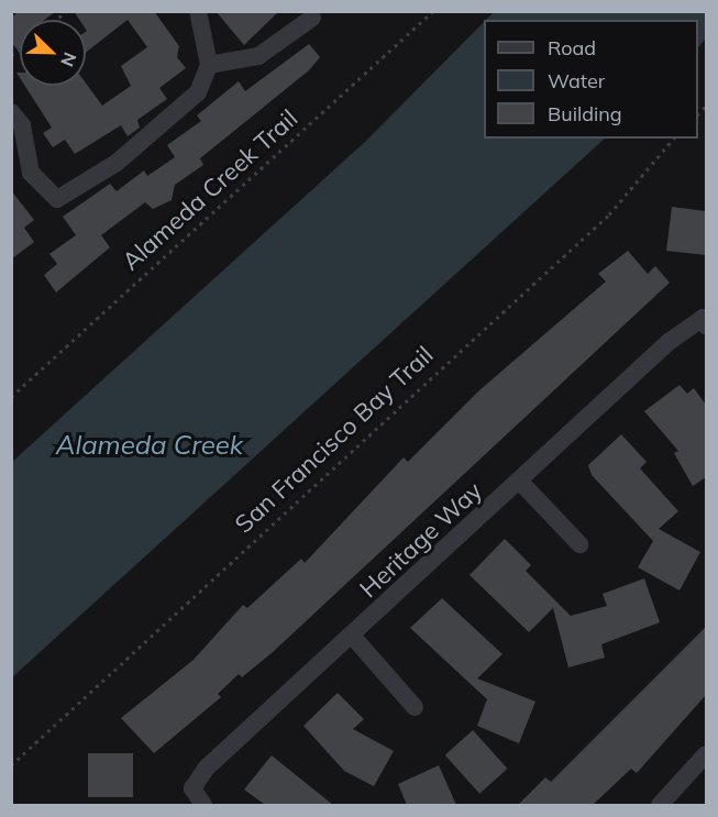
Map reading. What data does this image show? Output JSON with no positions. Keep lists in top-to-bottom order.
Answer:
{
  "streets": {
    "street": ["Heritage Way"],
    "path": ["Alameda Creek Trail", "San Francisco Bay Trail"]
  },
  "water": ["Alameda Creek"],
  "legend": ["Road", "Water", "Building"],
  "north": "bottom right"
}
